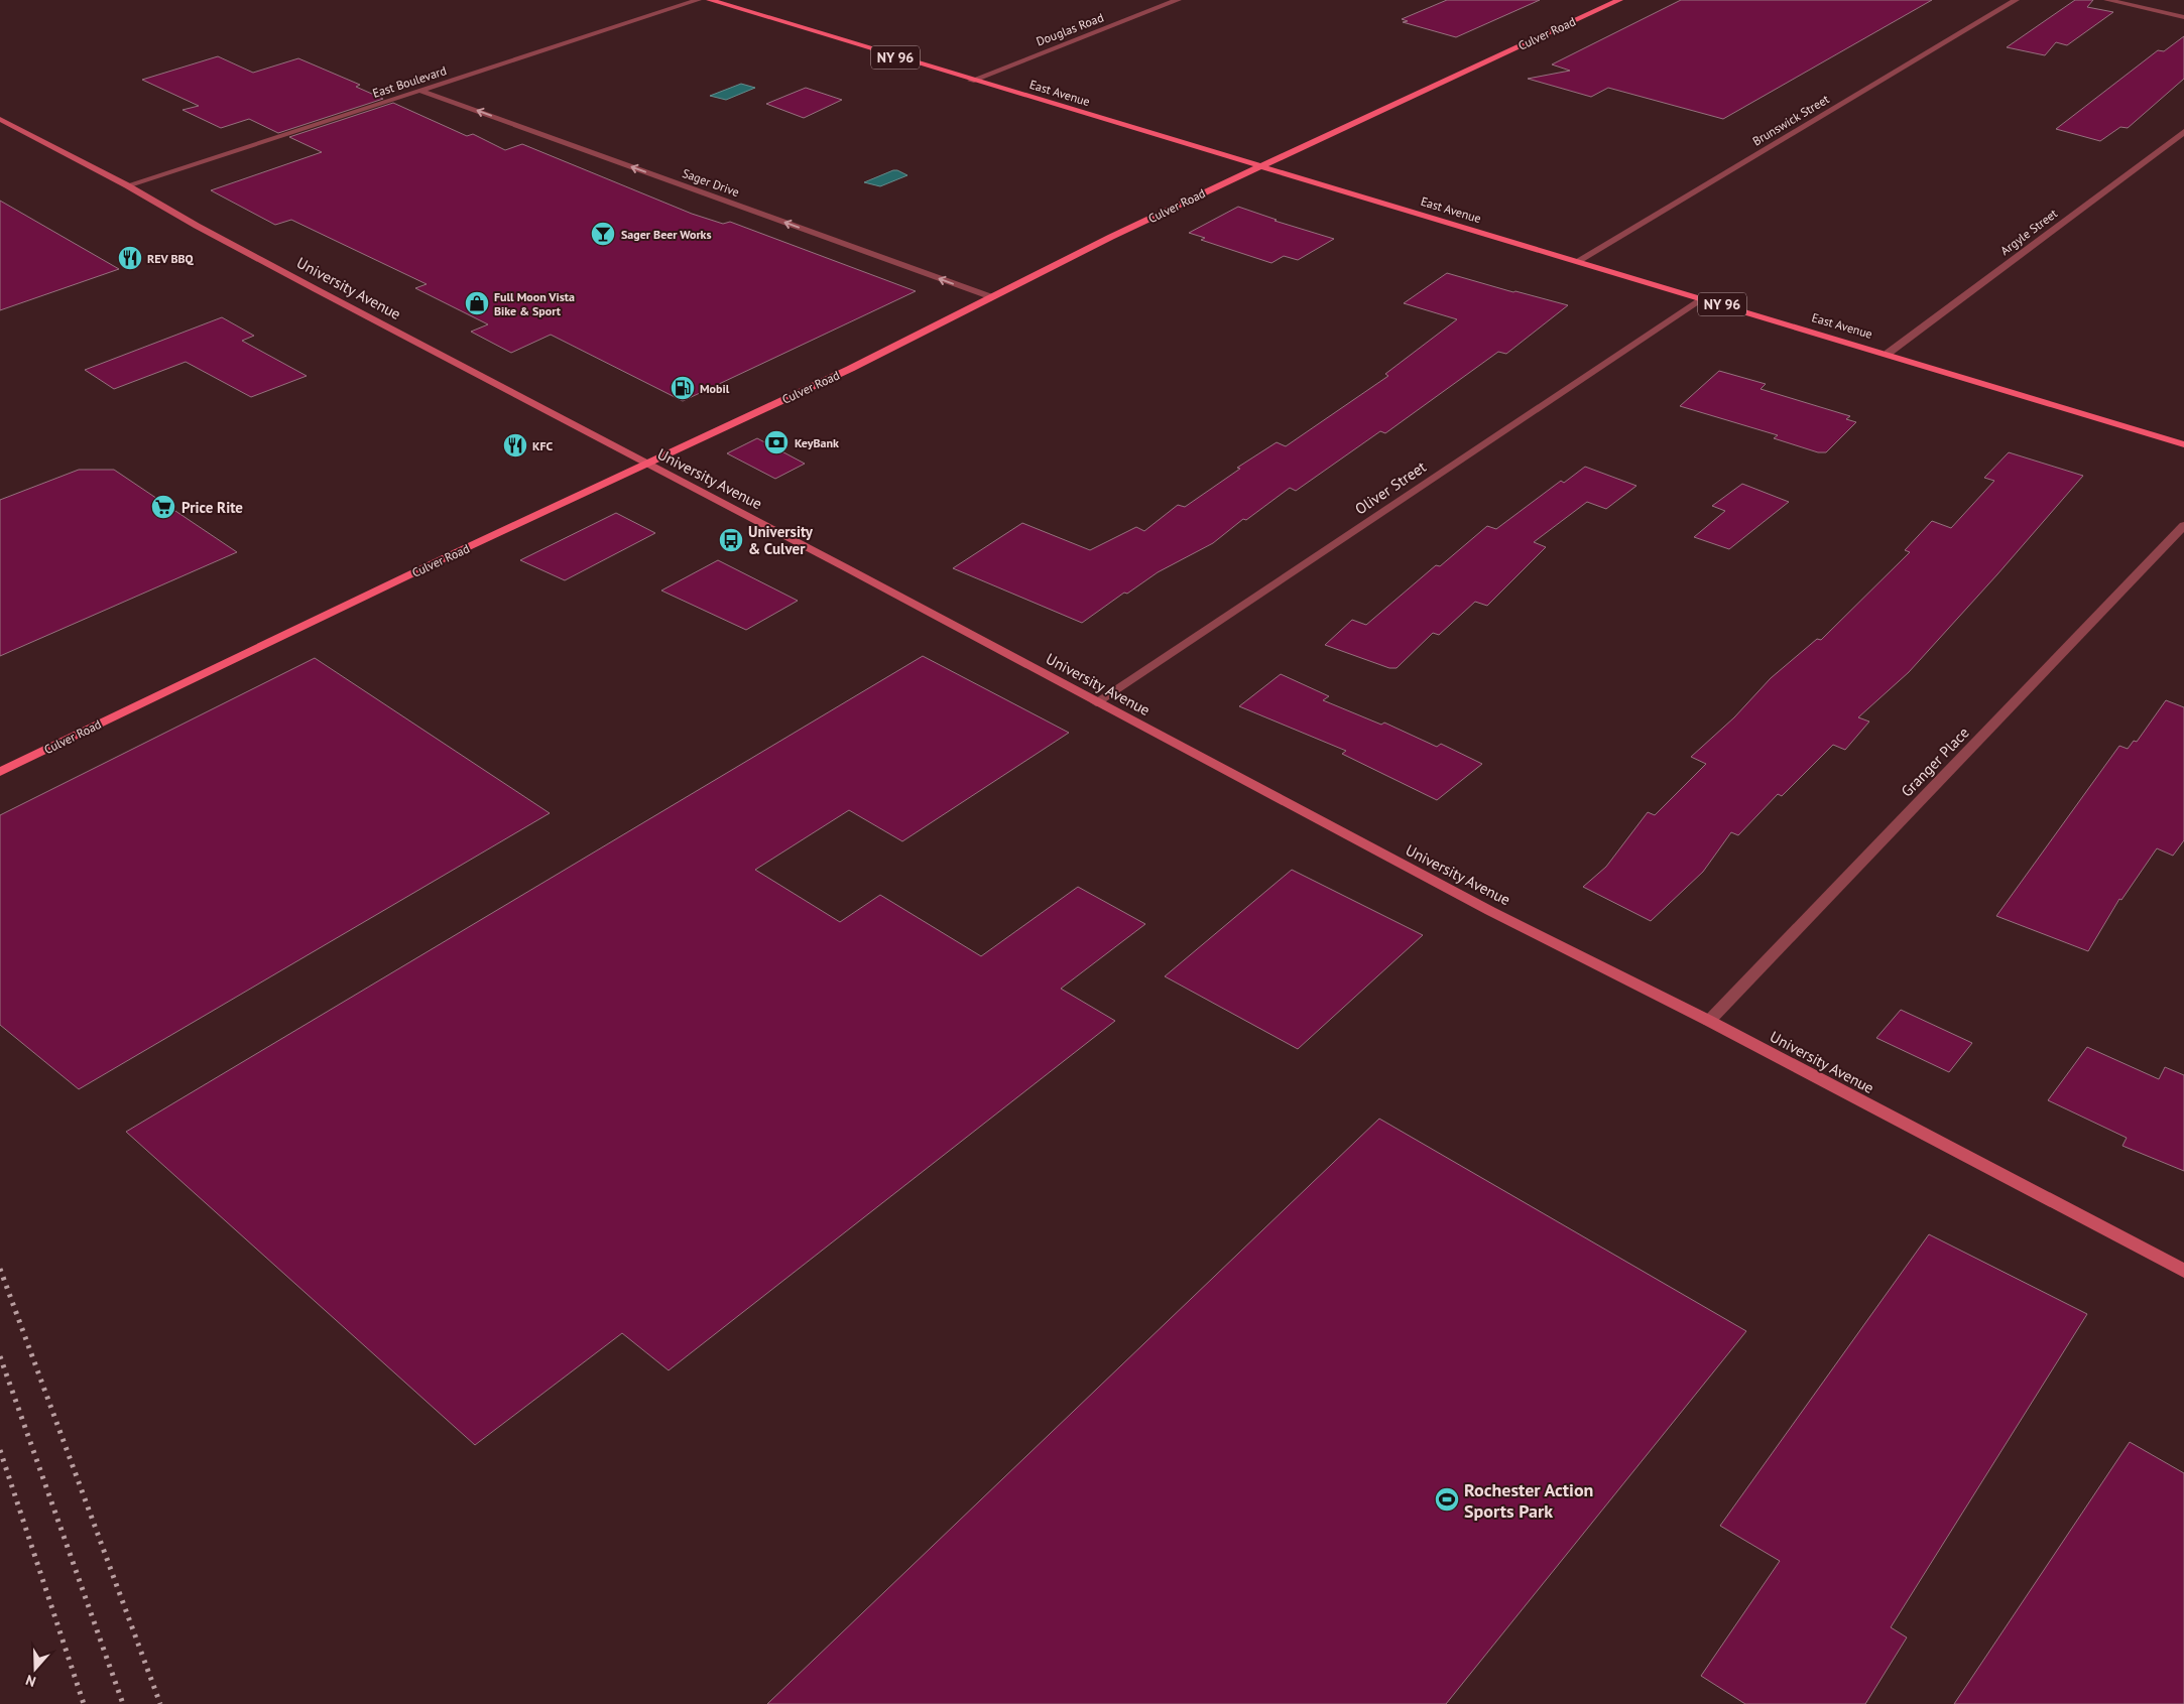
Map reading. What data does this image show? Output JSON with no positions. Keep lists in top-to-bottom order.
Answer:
{
  "streets": {
    "main road": [
      "Culver Road",
      "NY 96",
      "East Avenue",
      "University Avenue"
    ],
    "street": [
      "Douglas Road",
      "East Boulevard",
      "Brunswick Street",
      "Sager Drive",
      "Argyle Street",
      "Oliver Street",
      "Granger Place"
    ]
  },
  "crossings": [
    ["Douglas Road", "East Avenue"],
    ["Culver Road", "East Avenue"],
    ["Culver Road", "Sager Drive"],
    ["Culver Road", "University Avenue"],
    ["East Boulevard", "Sager Drive"],
    ["East Boulevard", "University Avenue"],
    ["East Avenue", "Brunswick Street"],
    ["East Avenue", "Argyle Street"],
    ["East Avenue", "Oliver Street"],
    ["University Avenue", "Oliver Street"],
    ["University Avenue", "Granger Place"]
  ],
  "one_way": ["Sager Drive"],
  "places": {
    "bar": ["Sager Beer Works"],
    "restaurant": ["REV BBQ", "KFC"],
    "shop": ["Full Moon Vista Bike & Sport"],
    "fuel station": ["Mobil"],
    "bank": ["KeyBank"],
    "supermarket": ["Price Rite"],
    "bus stop": ["University & Culver"],
    "sports": ["Rochester Action Sports Park"]
  },
  "north": "bottom"
}
